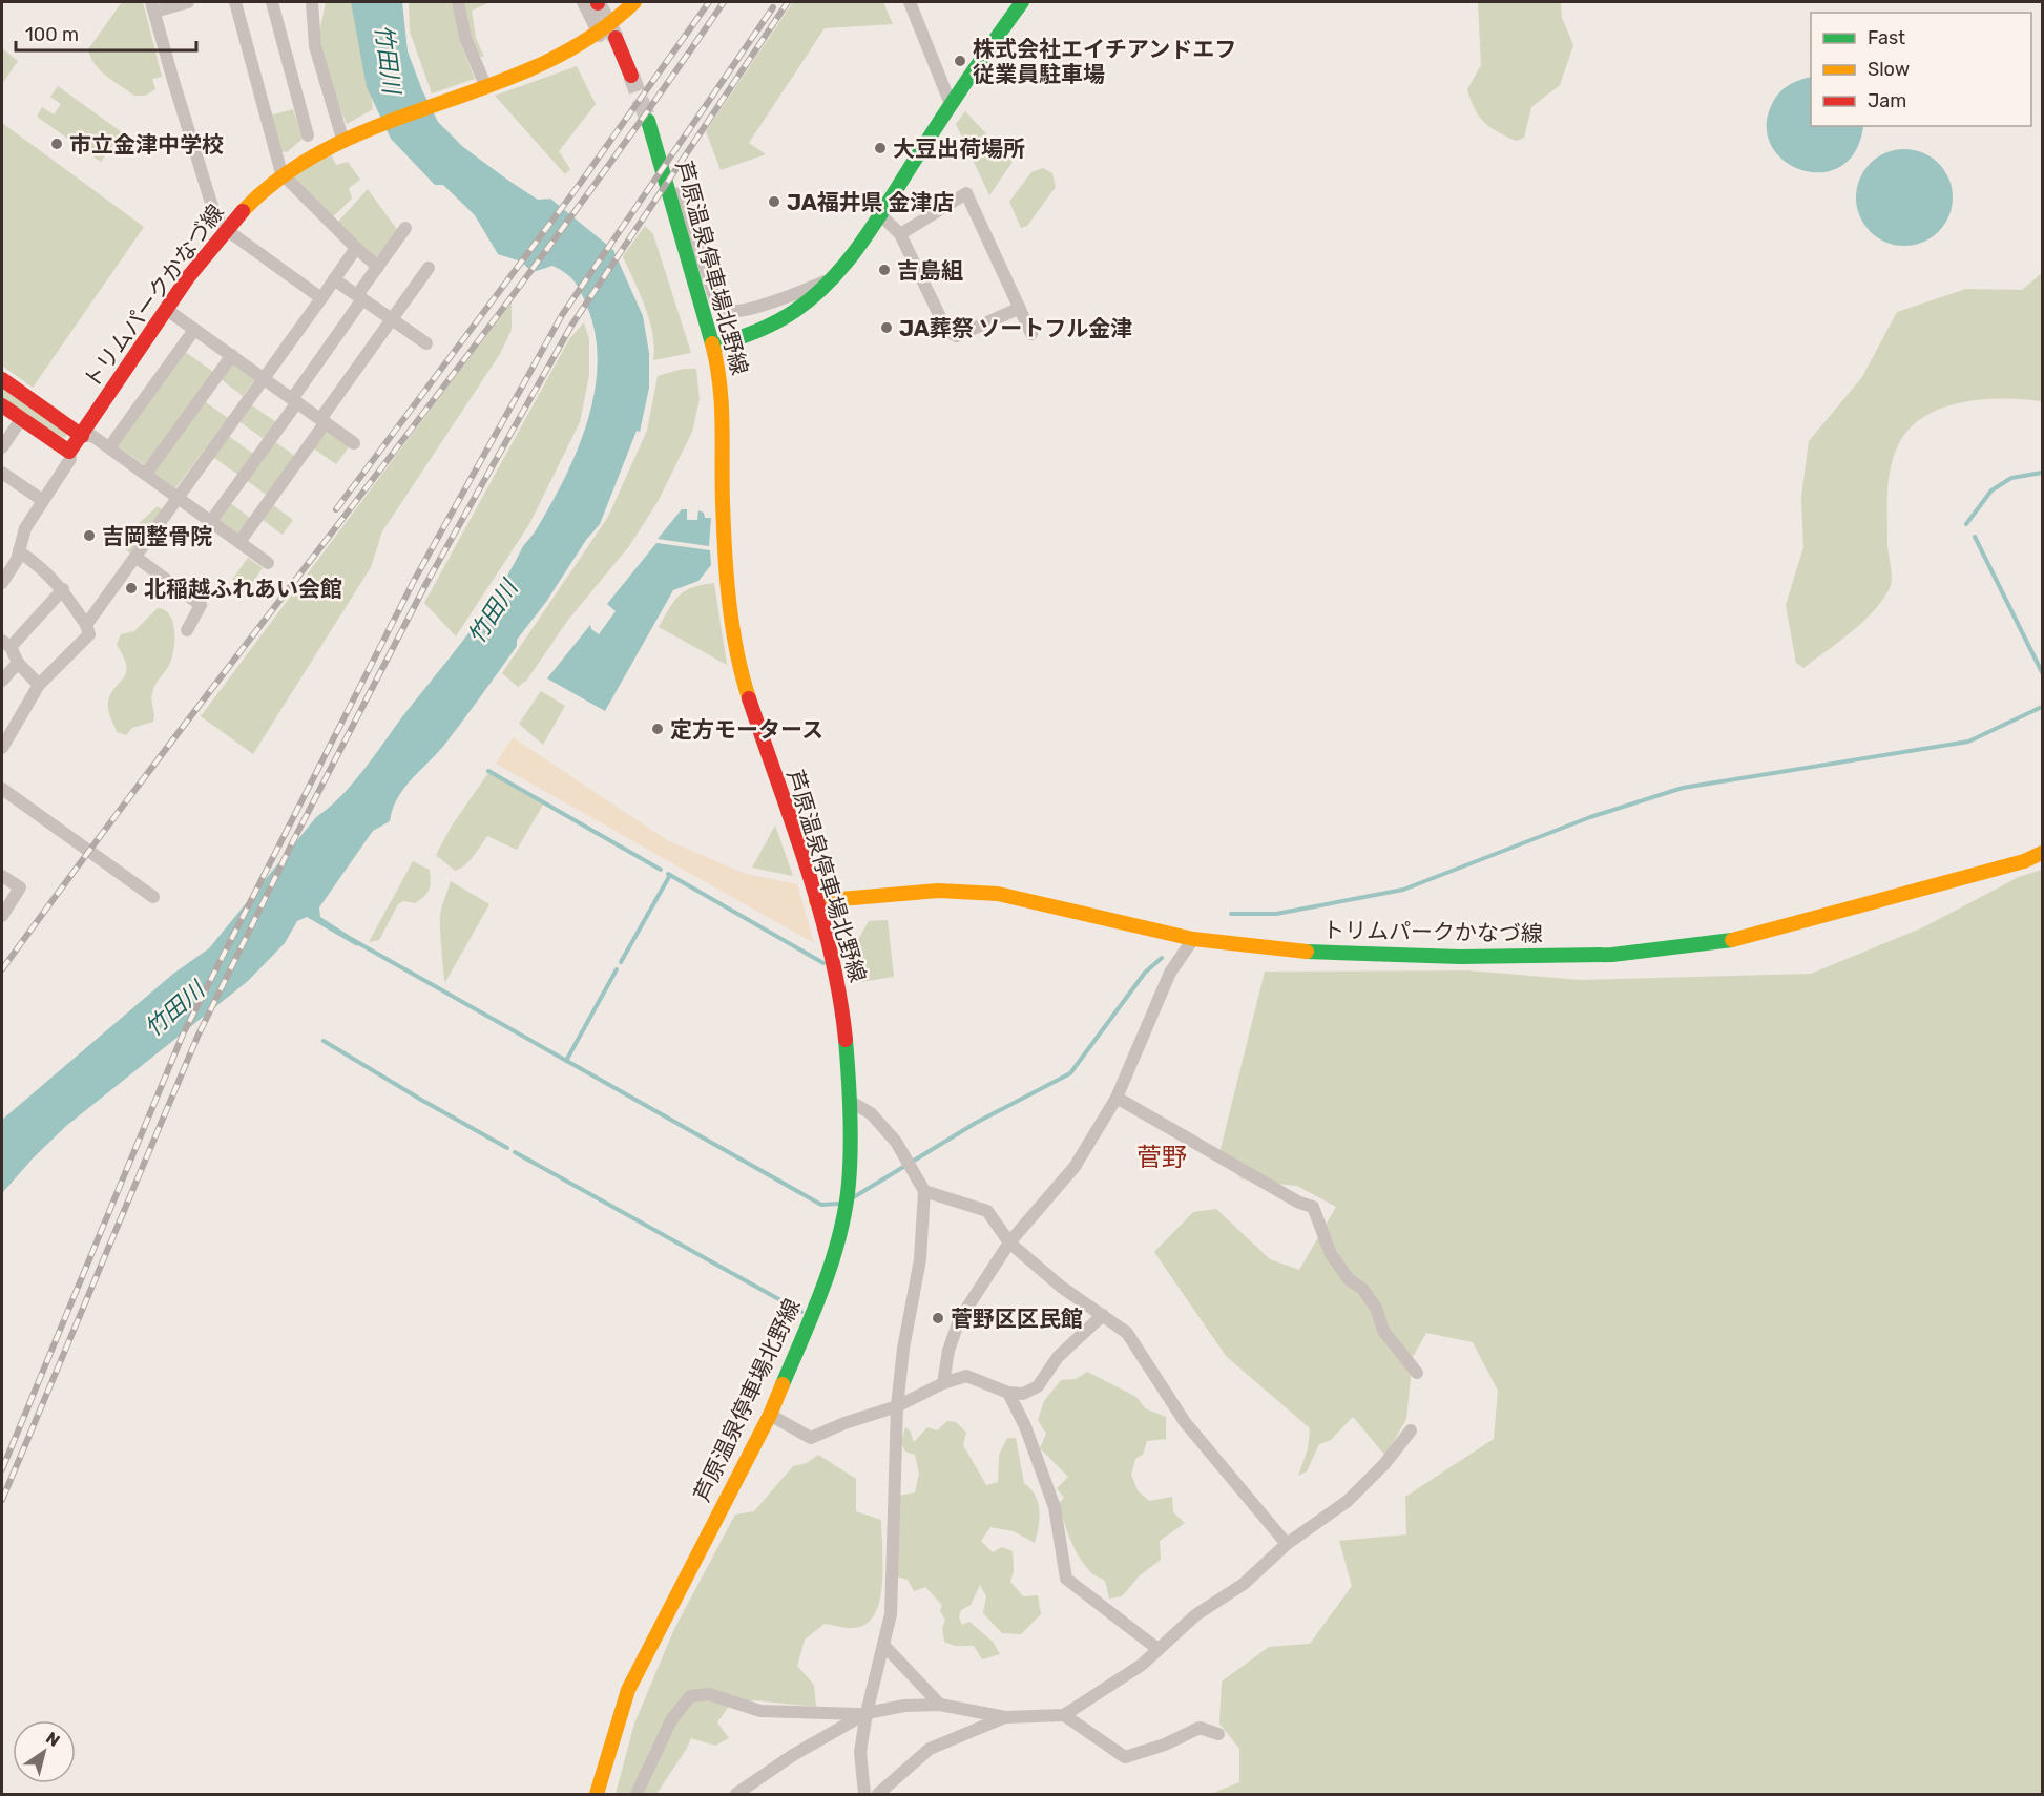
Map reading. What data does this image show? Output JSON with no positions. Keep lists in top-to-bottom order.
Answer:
{
  "streets": {
    "main road": ["芦原温泉停車場北野線", "トリムパークかなづ線"]
  },
  "crossings": [
    ["芦原温泉停車場北野線", "トリムパークかなづ線"]
  ],
  "districts": ["菅野"],
  "water": ["竹田川"],
  "places": [
    "株式会社エイチアンドエフ 従業員駐車場",
    "市立金津中学校",
    "大豆出荷場所",
    "JA福井県 金津店",
    "吉島組",
    "JA葬祭 ソートフル金津",
    "吉岡整骨院",
    "北稲越ふれあい会館",
    "定方モータース",
    "菅野区区民館"
  ],
  "legend": ["Fast", "Slow", "Jam"],
  "scale_bar": "100 m",
  "north": "top right"
}
